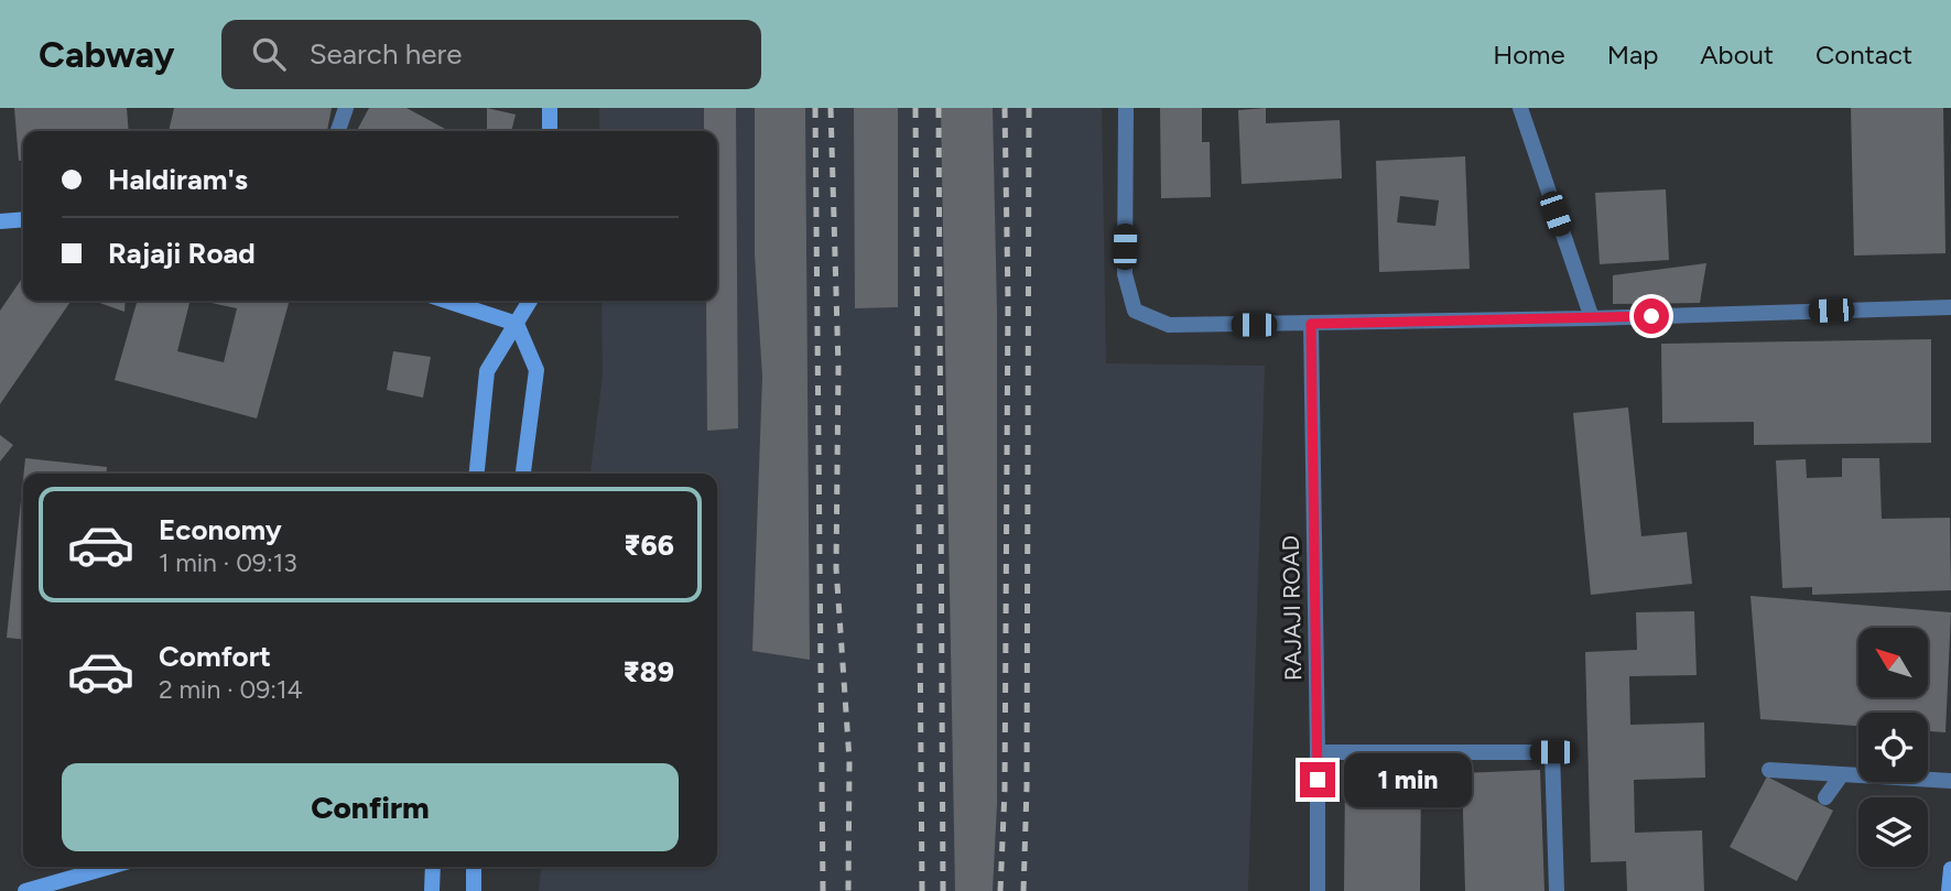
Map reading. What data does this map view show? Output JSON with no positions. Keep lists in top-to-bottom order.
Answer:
{
  "streets": {
    "street": ["RAJAJI ROAD"]
  },
  "north": "top left",
  "page": {
    "header": "Cabway",
    "search": "Search here",
    "nav": [
      "Home",
      "Map",
      "About",
      "Contact"
    ],
    "banner": ["Haldiram's", "Rajaji Road"],
    "list": [
      {
        "name": "Economy",
        "note": "1 min · 09:13",
        "value": "₹66"
      },
      {
        "name": "Comfort",
        "note": "2 min · 09:14",
        "value": "₹89"
      }
    ],
    "buttons": "Confirm",
    "bubble": "1 min"
  }
}
